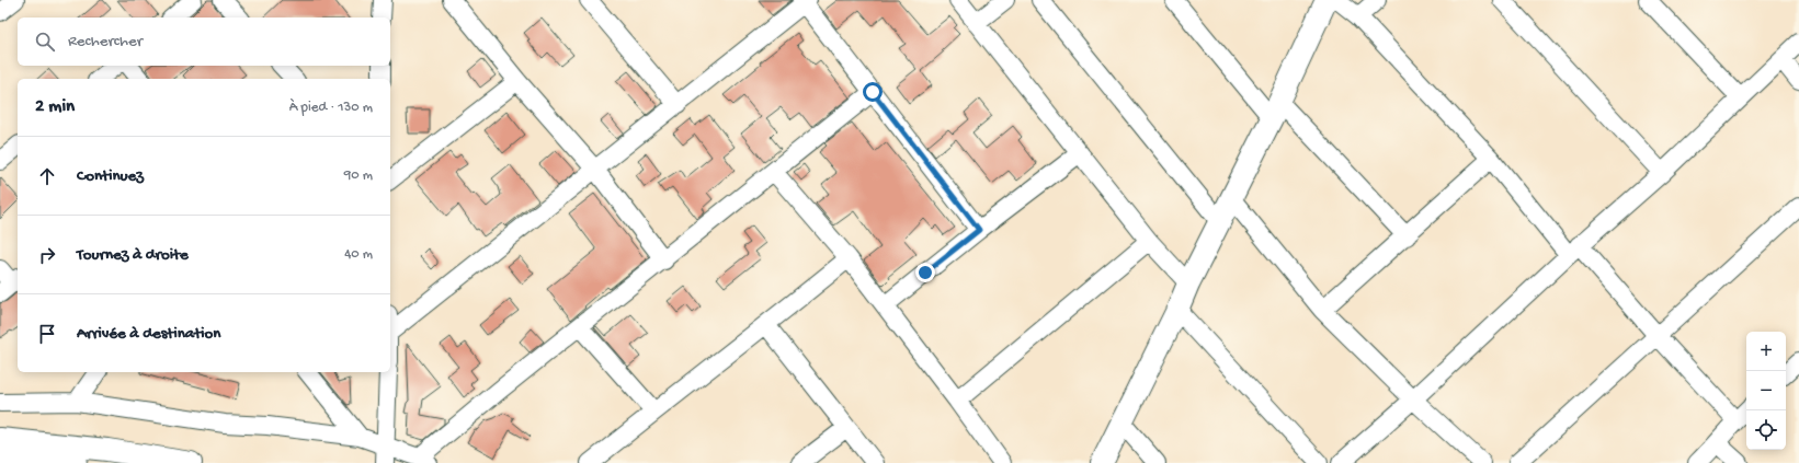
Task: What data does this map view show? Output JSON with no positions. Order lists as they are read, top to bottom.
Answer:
{
  "page": {
    "search": "Rechercher",
    "heading": ["2 min", "À pied · 130 m"],
    "list": [
      ["Continuez", "90 m"],
      ["Tournez à droite", "40 m"],
      "Arrivée à destination"
    ],
    "map_buttons": ["+", "−"]
  }
}
